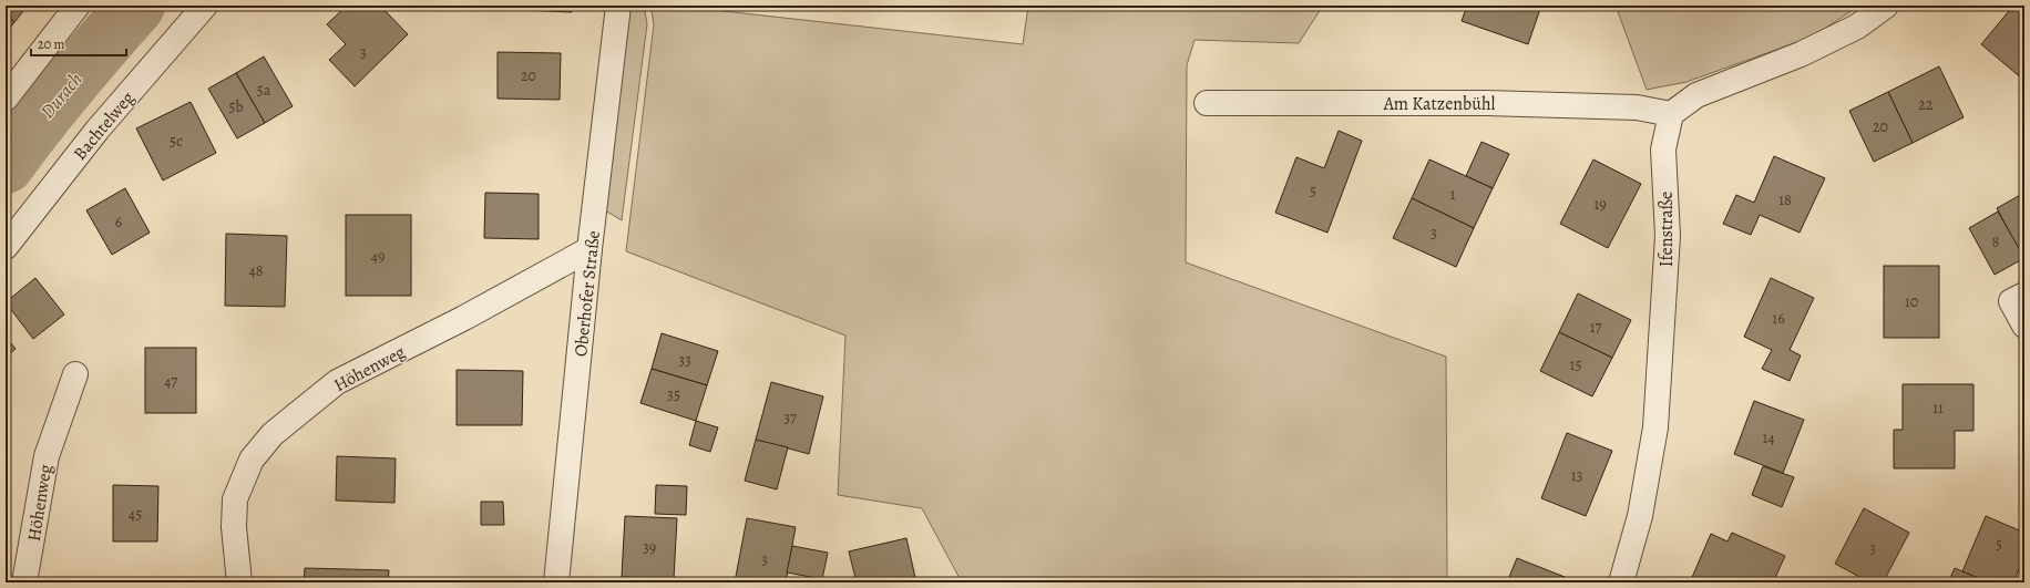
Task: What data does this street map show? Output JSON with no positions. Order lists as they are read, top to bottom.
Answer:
{
  "streets": {
    "street": [
      "Am Katzenbühl",
      "Bachtelweg",
      "Ifenstraße",
      "Oberhofer Straße",
      "Höhenweg"
    ]
  },
  "crossings": [
    ["Am Katzenbühl", "Ifenstraße"],
    ["Oberhofer Straße", "Höhenweg"]
  ],
  "water": ["Durach"],
  "house_numbers": [
    "3",
    "20",
    "5a",
    "22",
    "5b",
    "20",
    "5c",
    "5",
    "1",
    "18",
    "19",
    "6",
    "3",
    "8",
    "49",
    "48",
    "10",
    "16",
    "17",
    "33",
    "15",
    "47",
    "35",
    "11",
    "37",
    "14",
    "13",
    "45",
    "5",
    "39",
    "3",
    "3"
  ],
  "scale_bar": "20 m"
}
